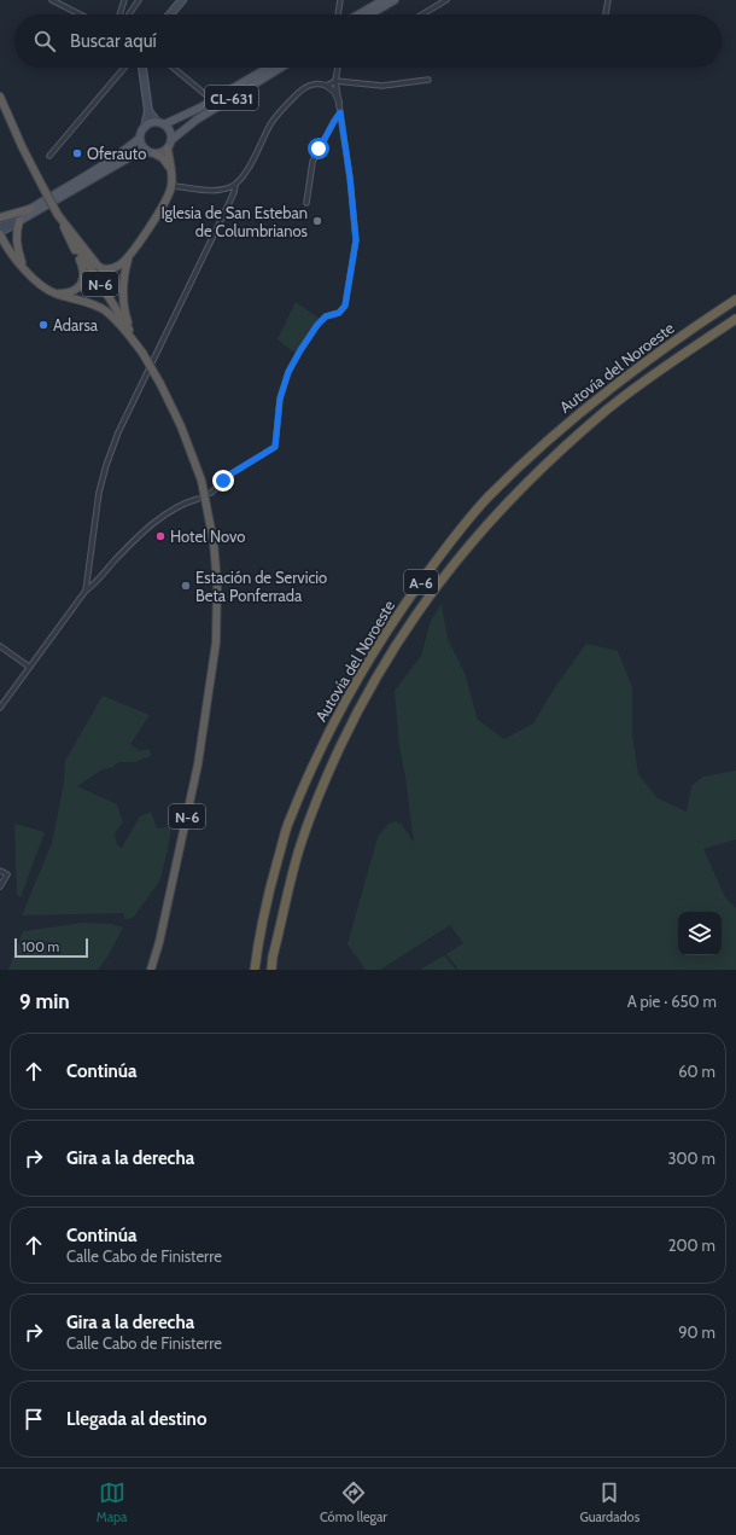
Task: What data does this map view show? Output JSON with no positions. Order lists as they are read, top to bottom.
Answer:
{
  "streets": {
    "highway": ["N-6", "Autovía del Noroeste", "A-6"],
    "main road": ["CL-631"]
  },
  "places": [
    "Oferauto",
    "Iglesia de San Esteban de Columbrianos",
    "Adarsa",
    "Hotel Novo",
    "Estación de Servicio Beta Ponferrada"
  ],
  "scale_bar": "100 m",
  "page": {
    "search": "Buscar aquí",
    "scale": "100 m",
    "heading": ["9 min", "A pie · 650 m"],
    "list": [
      ["Continúa", "60 m"],
      ["Gira a la derecha", "300 m"],
      ["Continúa", "Calle Cabo de Finisterre", "200 m"],
      ["Gira a la derecha", "Calle Cabo de Finisterre", "90 m"],
      "Llegada al destino"
    ],
    "nav": ["Mapa", "Cómo llegar", "Guardados"]
  }
}
